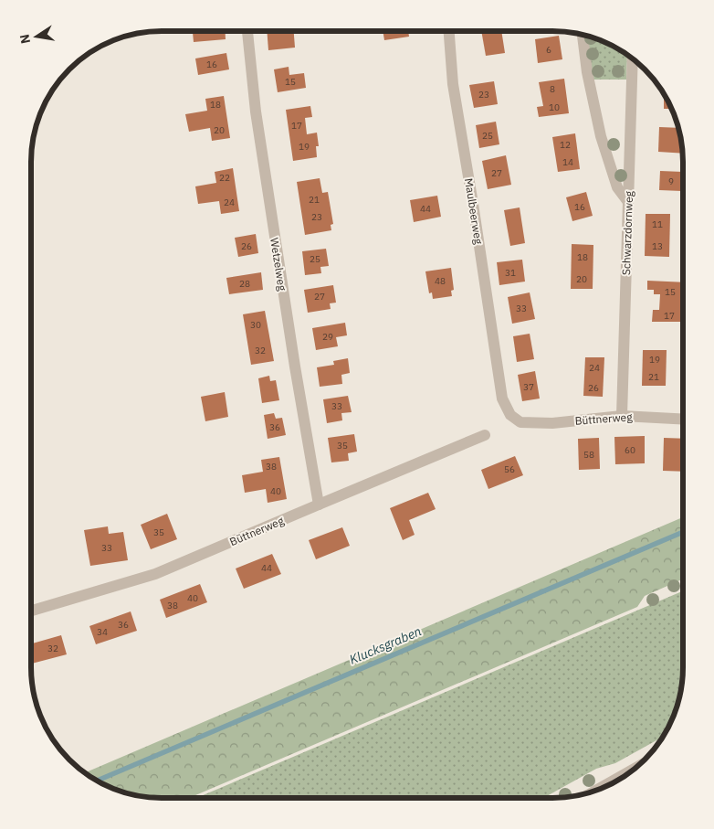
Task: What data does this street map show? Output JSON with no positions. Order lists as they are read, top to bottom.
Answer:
{
  "streets": {
    "street": [
      "Maulbeerweg",
      "Schwarzdornweg",
      "Wetzelweg",
      "Büttnerweg"
    ]
  },
  "crossings": [
    ["Maulbeerweg", "Büttnerweg"],
    ["Schwarzdornweg", "Büttnerweg"],
    ["Wetzelweg", "Büttnerweg"]
  ],
  "water": ["Klucksgraben"],
  "house_numbers": [
    "6",
    "16",
    "15",
    "8",
    "23",
    "18",
    "10",
    "17",
    "20",
    "25",
    "12",
    "19",
    "14",
    "27",
    "22",
    "9",
    "21",
    "24",
    "16",
    "44",
    "23",
    "11",
    "26",
    "13",
    "18",
    "25",
    "31",
    "20",
    "48",
    "28",
    "15",
    "27",
    "33",
    "17",
    "30",
    "29",
    "32",
    "19",
    "24",
    "21",
    "37",
    "26",
    "33",
    "36",
    "35",
    "60",
    "58",
    "38",
    "56",
    "40",
    "35",
    "33",
    "44",
    "40",
    "38",
    "36",
    "34",
    "32"
  ],
  "north": "left"
}
